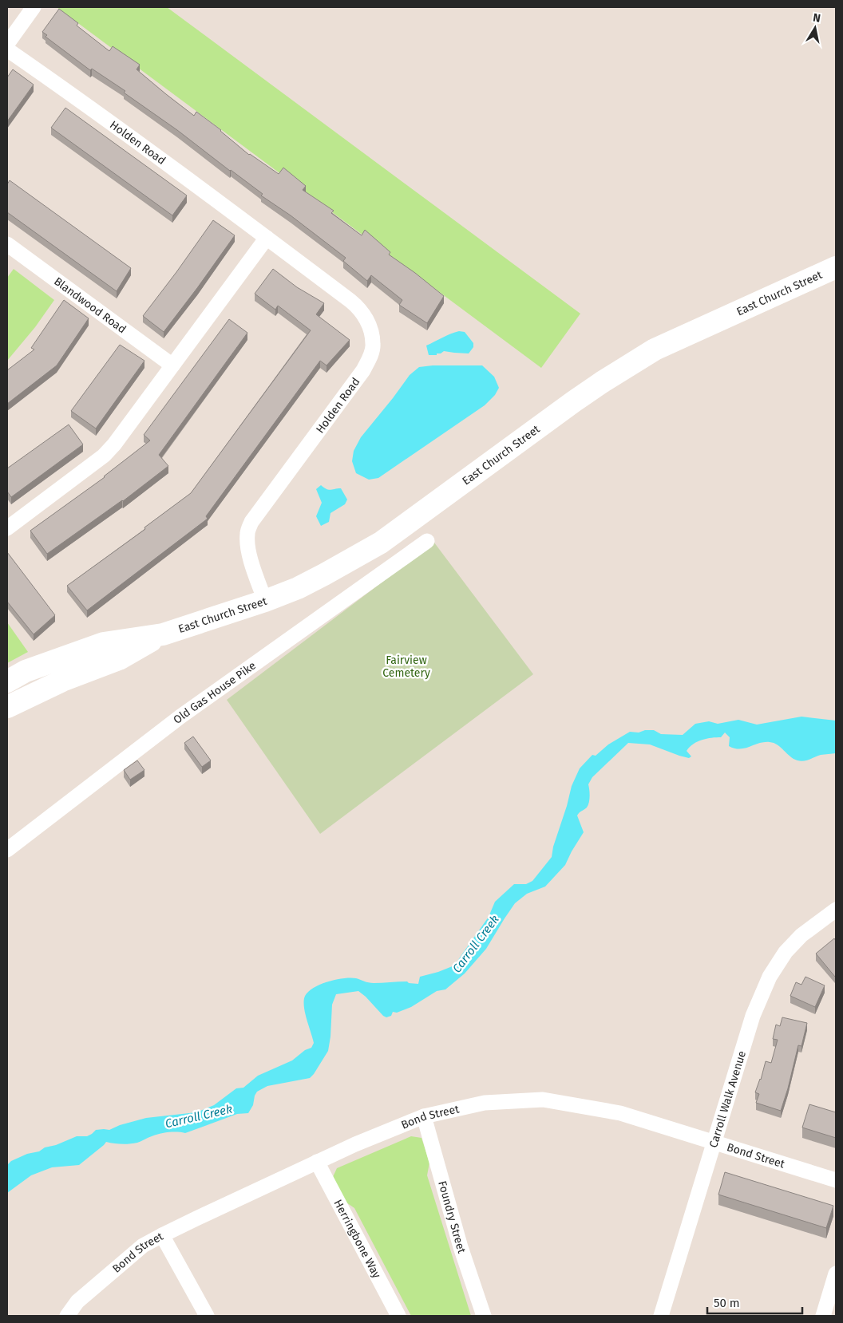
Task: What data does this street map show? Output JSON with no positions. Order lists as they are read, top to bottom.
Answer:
{
  "streets": {
    "main road": ["East Church Street"],
    "street": [
      "Holden Road",
      "Blandwood Road",
      "Old Gas House Pike",
      "Carroll Walk Avenue",
      "Bond Street",
      "Foundry Street",
      "Herringbone Way"
    ]
  },
  "crossings": [
    ["Holden Road", "East Church Street"],
    ["Carroll Walk Avenue", "Bond Street"],
    ["Bond Street", "Foundry Street"],
    ["Bond Street", "Herringbone Way"]
  ],
  "water": ["Carroll Creek"],
  "parks": ["Fairview Cemetery"],
  "scale_bar": "50 m",
  "north": "top"
}
